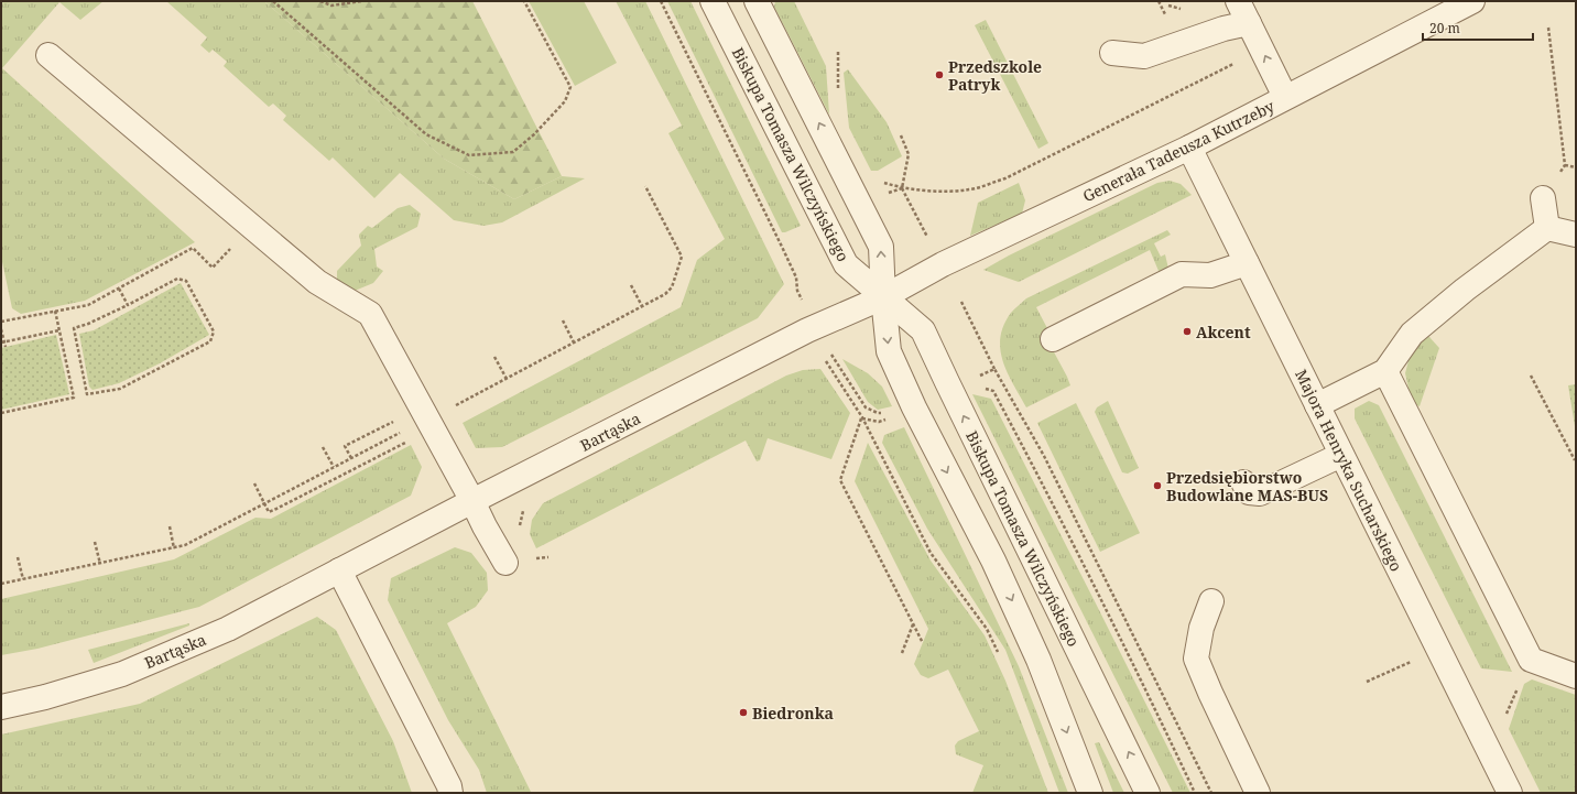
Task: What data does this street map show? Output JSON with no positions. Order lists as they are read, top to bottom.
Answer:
{
  "streets": {
    "street": [
      "Generała Tadeusza Kutrzeby",
      "Biskupa Tomasza Wilczyńskiego",
      "Bartąska",
      "Majora Henryka Sucharskiego"
    ]
  },
  "crossings": [
    ["Generała Tadeusza Kutrzeby", "Biskupa Tomasza Wilczyńskiego"],
    ["Generała Tadeusza Kutrzeby", "Bartąska"],
    ["Generała Tadeusza Kutrzeby", "Majora Henryka Sucharskiego"],
    ["Biskupa Tomasza Wilczyńskiego", "Bartąska"]
  ],
  "places": [
    "Przedszkole Patryk",
    "Akcent",
    "Przedsiębiorstwo Budowlane MAS-BUS",
    "Biedronka"
  ],
  "scale_bar": "20 m"
}
